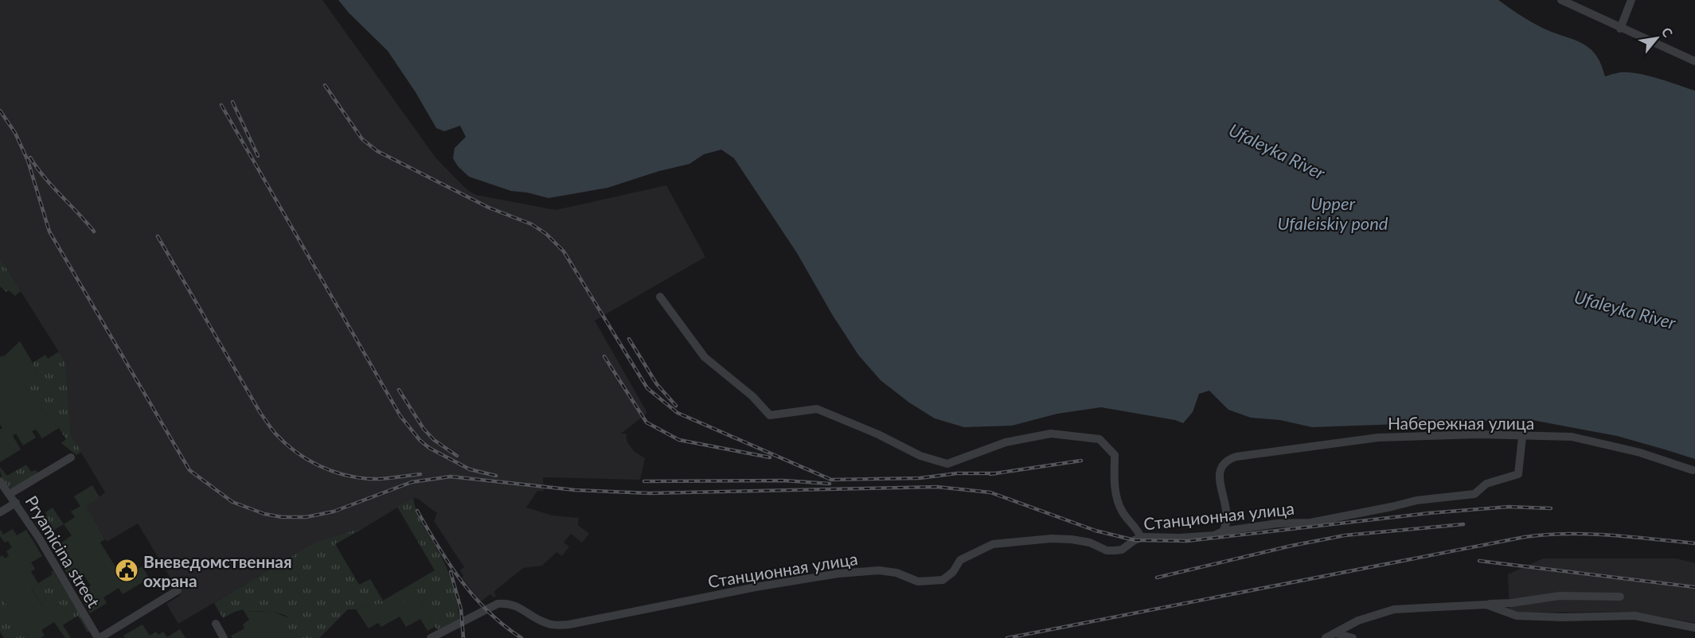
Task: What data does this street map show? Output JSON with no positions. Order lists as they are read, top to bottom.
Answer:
{
  "streets": {
    "street": ["Набережная улица", "Станционная улица", "Pryamicina street"]
  },
  "crossings": [
    ["Набережная улица", "Станционная улица"]
  ],
  "water": ["Ufaleyka River", "Upper Ufaleiskiy pond"],
  "places": {
    "public building": ["Вневедомственная охрана"]
  },
  "north": "top right"
}
